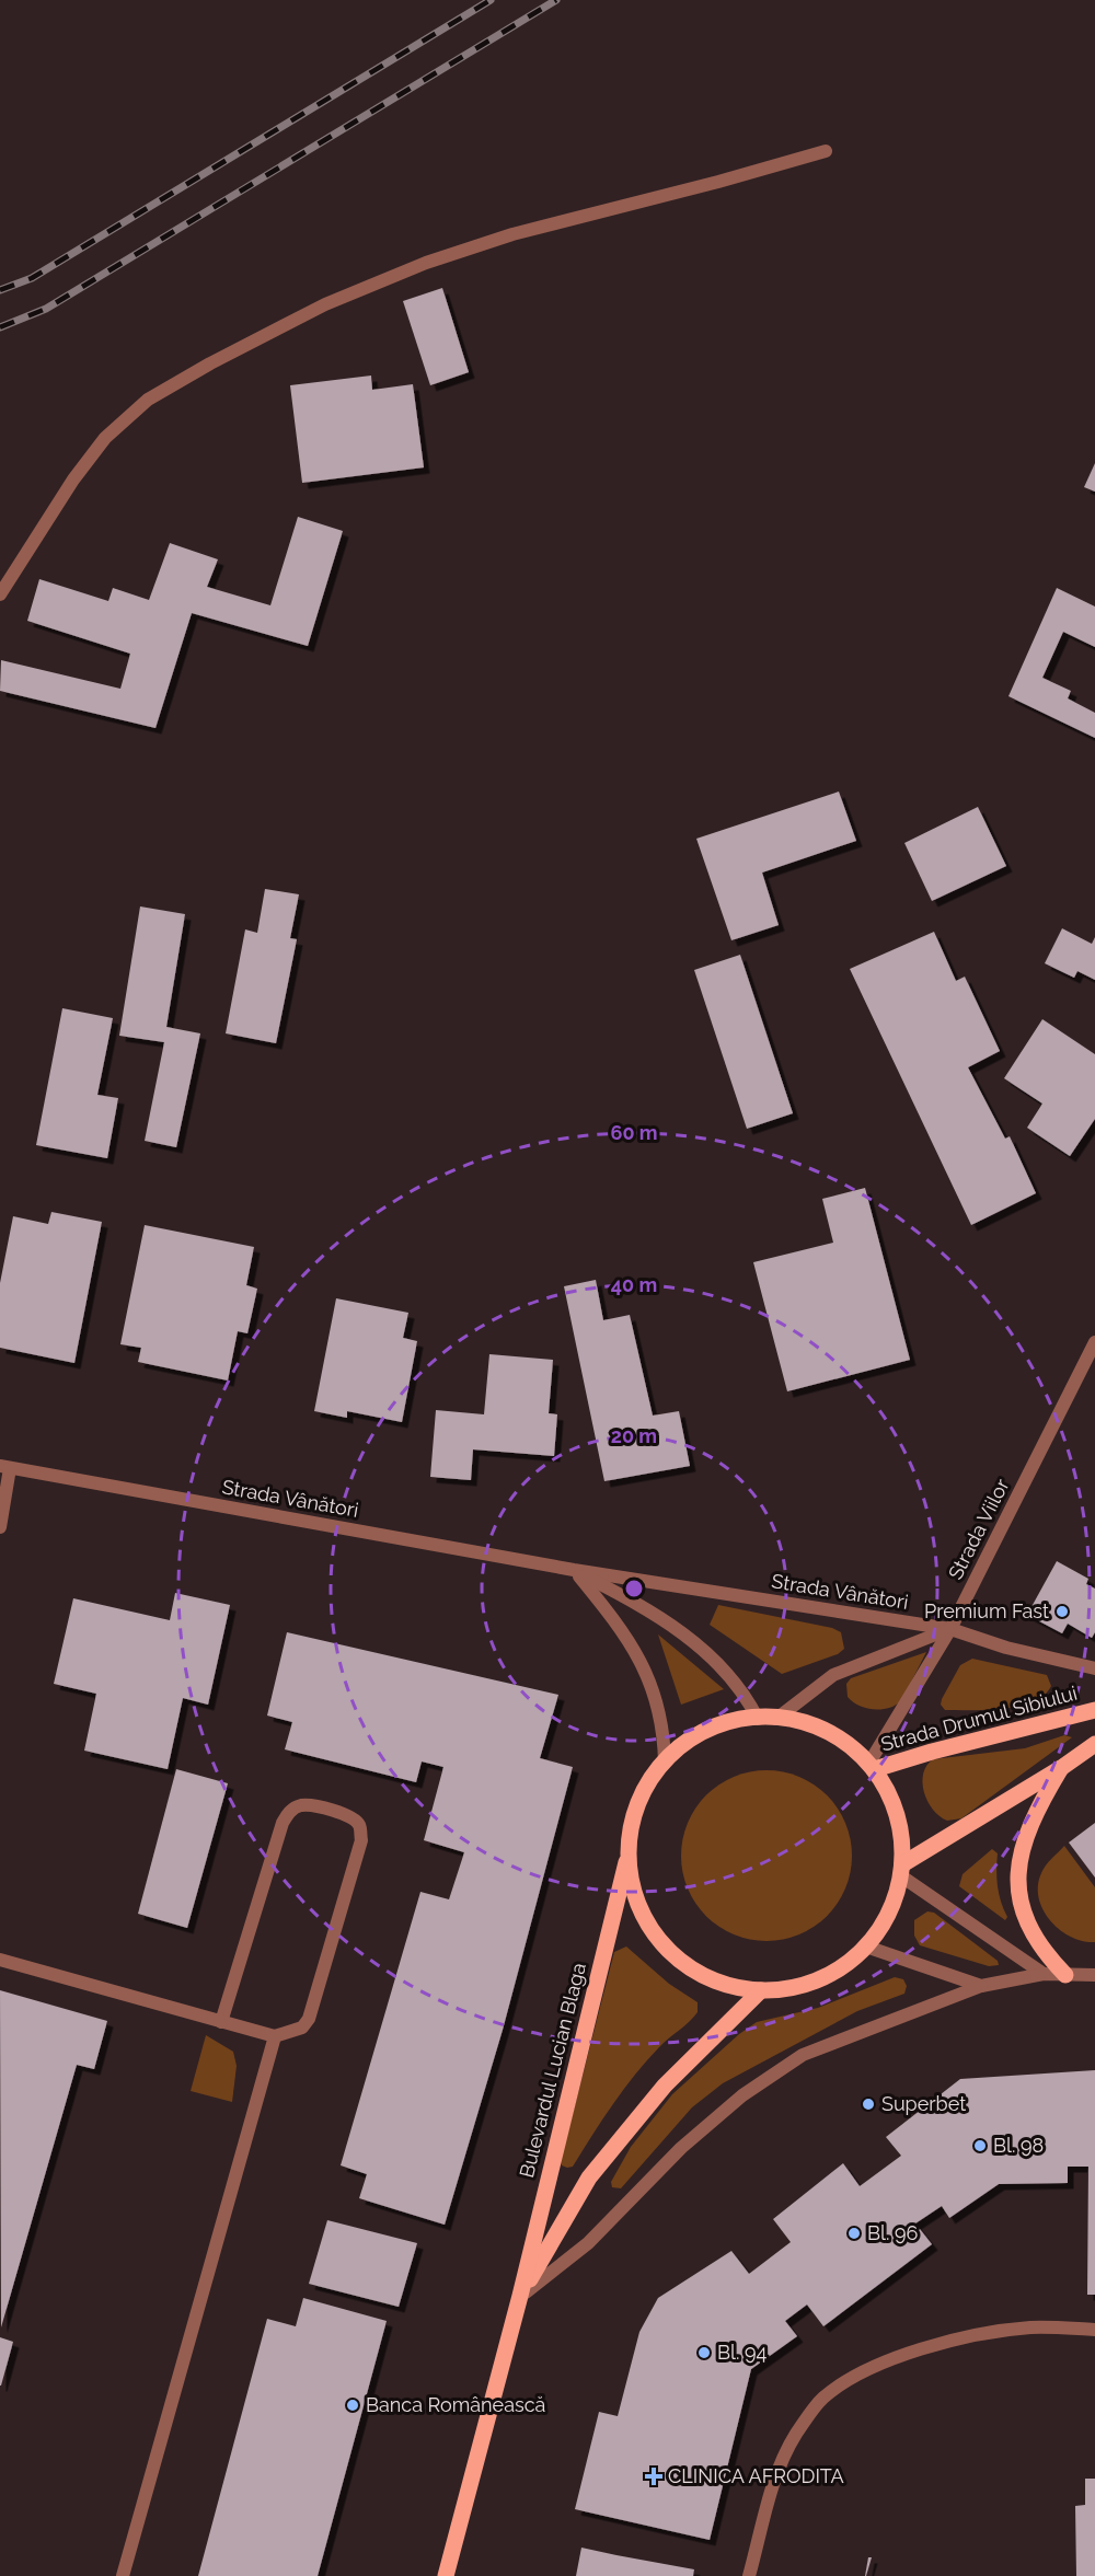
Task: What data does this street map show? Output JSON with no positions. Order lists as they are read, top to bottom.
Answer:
{
  "streets": {
    "main road": ["Strada Drumul Sibiului", "Bulevardul Lucian Blaga"],
    "street": ["Strada Vânători", "Strada Viilor"]
  },
  "crossings": [
    ["Strada Vânători", "Strada Viilor"],
    ["Strada Viilor", "Strada Drumul Sibiului"]
  ],
  "places": {
    "other": [
      "Premium Fast",
      "Superbet",
      "Bl. 98",
      "Bl. 96",
      "Bl. 94",
      "Banca Românească"
    ],
    "health": ["CLINICA AFRODITA"]
  },
  "rings": ["60 m", "40 m", "20 m"]
}
